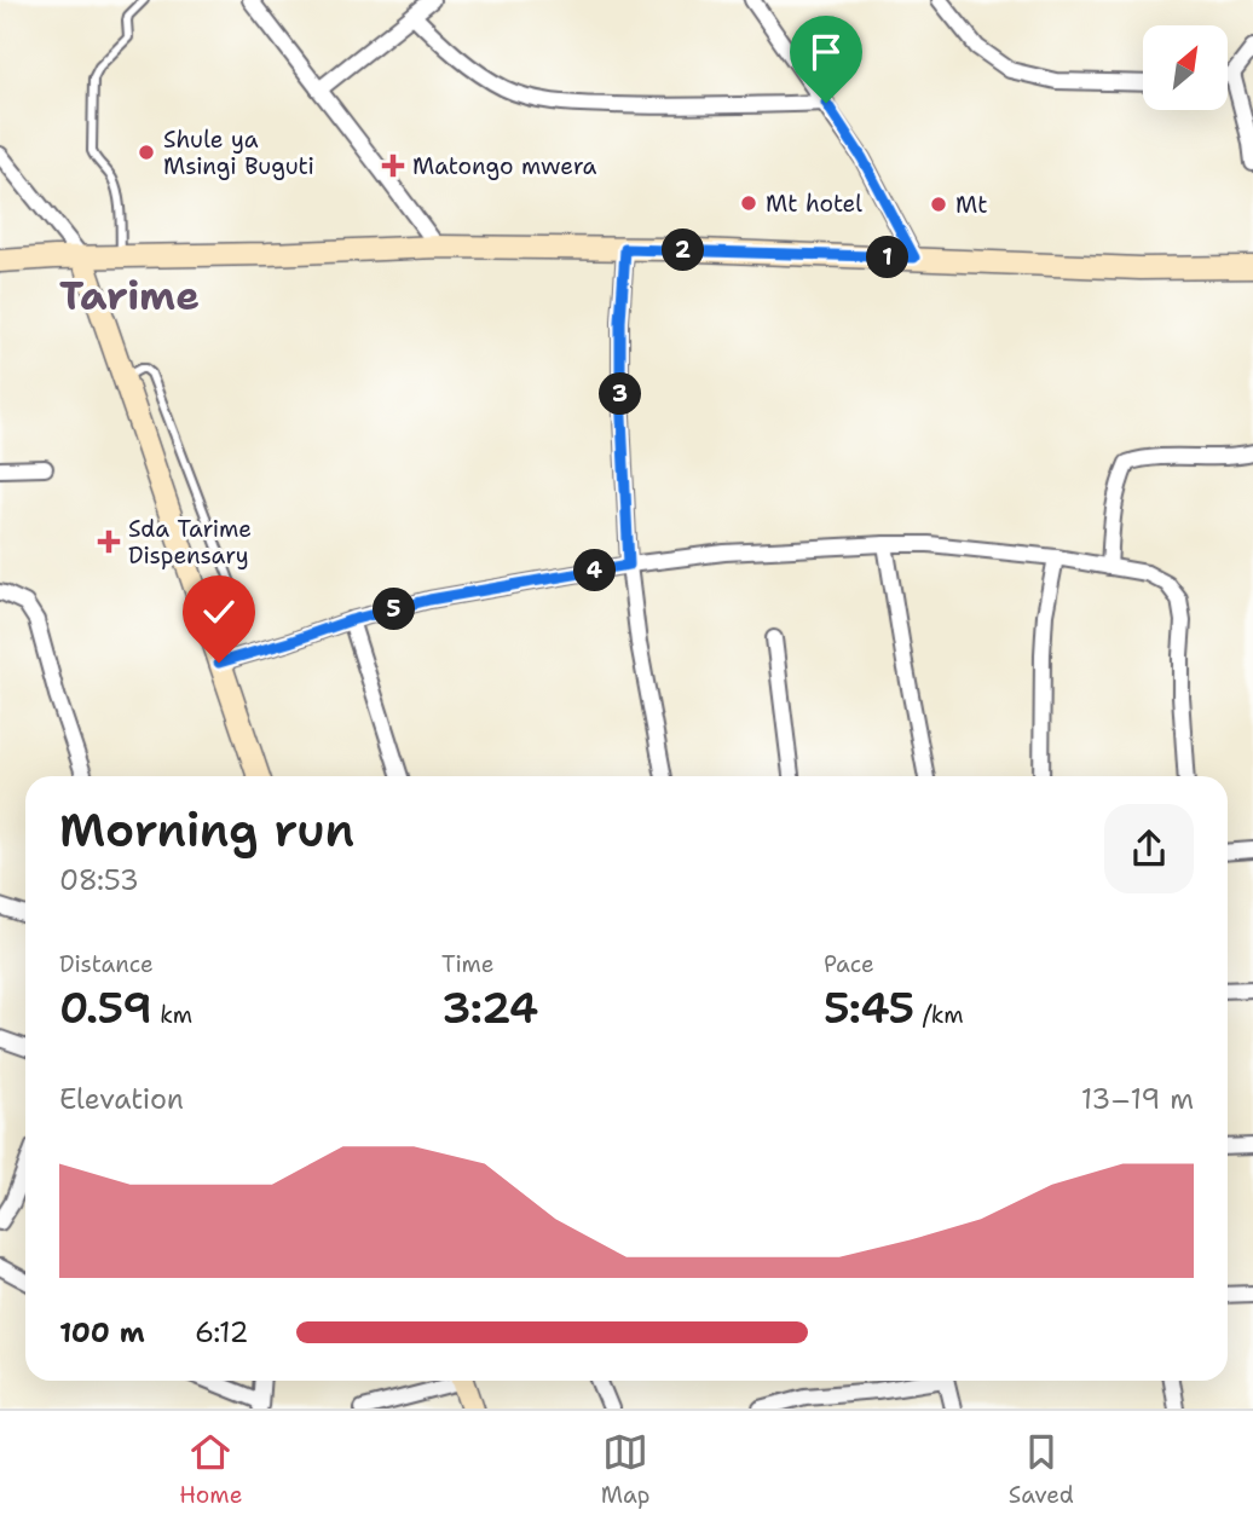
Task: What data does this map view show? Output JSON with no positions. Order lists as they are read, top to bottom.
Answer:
{
  "districts": ["Tarime"],
  "places": {
    "other": ["Shule ya Msingi Buguti", "Mt hotel", "Mt"],
    "health": ["Matongo mwera", "Sda Tarime Dispensary"]
  },
  "north": "top right",
  "page": {
    "pins": [
      "2",
      "1",
      "3",
      "4",
      "5"
    ],
    "heading": ["Morning run", "08:53"],
    "stats": [
      ["Distance", "0.59 km"],
      ["Time", "3:24"],
      ["Pace", "5:45 /km"]
    ],
    "chart": ["Elevation", "13–19 m"],
    "list": [
      {
        "name": "100 m",
        "note": "6:12"
      }
    ],
    "tabs": ["Home", "Map", "Saved"]
  }
}
